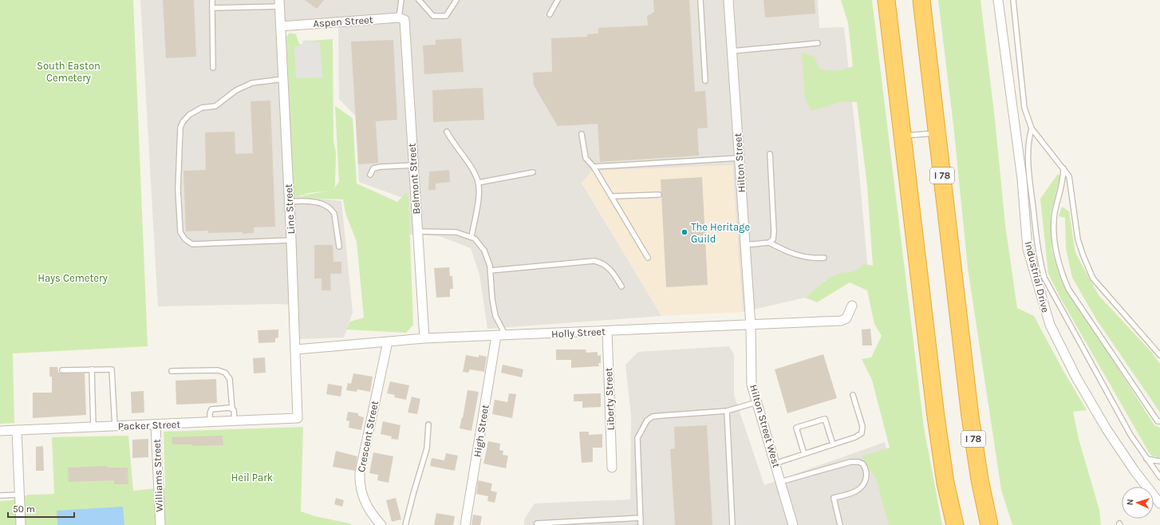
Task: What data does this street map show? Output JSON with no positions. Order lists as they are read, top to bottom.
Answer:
{
  "streets": {
    "highway": ["I 78"],
    "street": [
      "Aspen Street",
      "Hilton Street",
      "Belmont Street",
      "Line Street",
      "Industrial Drive",
      "Holly Street",
      "Liberty Street",
      "Packer Street",
      "Hilton Street West",
      "High Street",
      "Crescent Street",
      "Williams Street"
    ]
  },
  "crossings": [
    ["Aspen Street", "Belmont Street"],
    ["Aspen Street", "Line Street"],
    ["Hilton Street", "Holly Street"],
    ["Hilton Street", "Hilton Street West"],
    ["Belmont Street", "Holly Street"],
    ["Line Street", "Holly Street"],
    ["Line Street", "Packer Street"],
    ["Holly Street", "Liberty Street"],
    ["Holly Street", "Hilton Street West"],
    ["Holly Street", "High Street"],
    ["Holly Street", "Crescent Street"],
    ["Packer Street", "Williams Street"]
  ],
  "parks": ["South Easton Cemetery", "Hays Cemetery", "Heil Park"],
  "places": ["The Heritage Guild"],
  "scale_bar": "50 m",
  "north": "left"
}
